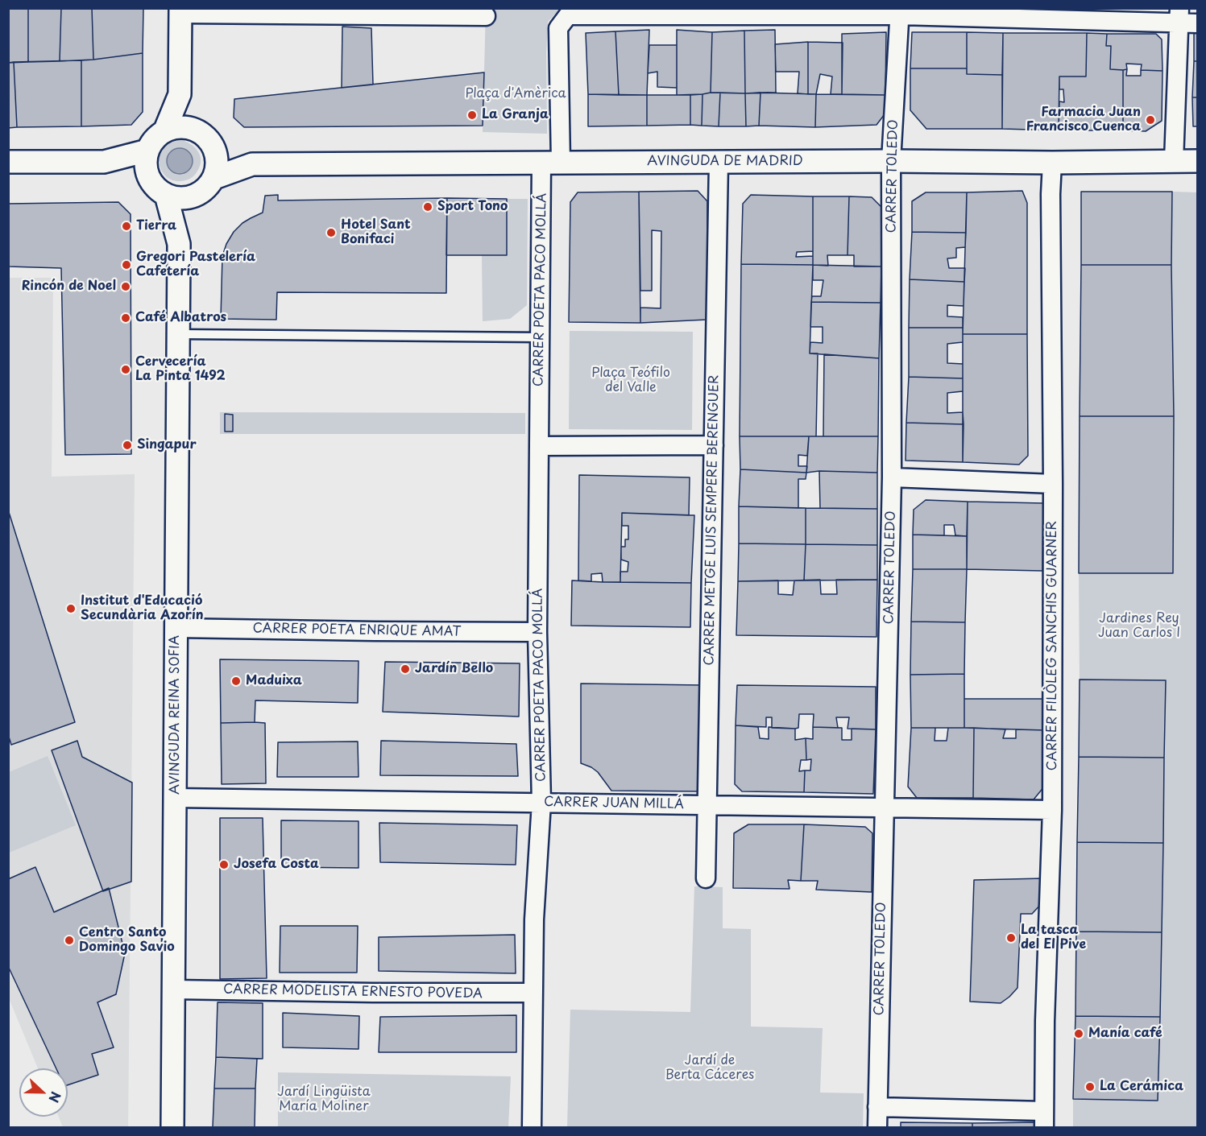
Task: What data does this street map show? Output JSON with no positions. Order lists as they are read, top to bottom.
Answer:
{
  "streets": {
    "street": [
      "AVINGUDA DE MADRID",
      "CARRER TOLEDO",
      "CARRER POETA PACO MOLLÁ",
      "CARRER METGE LUIS SEMPERE BERENGUER",
      "CARRER POETA ENRIQUE AMAT",
      "CARRER FILÒLEG SANCHIS GUARNER",
      "AVINGUDA REINA SOFIA",
      "CARRER JUAN MILLÁ",
      "CARRER MODELISTA ERNESTO POVEDA"
    ]
  },
  "crossings": [
    ["AVINGUDA DE MADRID", "CARRER TOLEDO"],
    ["AVINGUDA DE MADRID", "CARRER POETA PACO MOLLÁ"],
    ["AVINGUDA DE MADRID", "CARRER METGE LUIS SEMPERE BERENGUER"],
    ["AVINGUDA DE MADRID", "CARRER FILÒLEG SANCHIS GUARNER"],
    ["AVINGUDA DE MADRID", "AVINGUDA REINA SOFIA"],
    ["CARRER TOLEDO", "CARRER JUAN MILLÁ"],
    ["CARRER POETA PACO MOLLÁ", "CARRER POETA ENRIQUE AMAT"],
    ["CARRER POETA PACO MOLLÁ", "CARRER JUAN MILLÁ"],
    ["CARRER POETA PACO MOLLÁ", "CARRER MODELISTA ERNESTO POVEDA"],
    ["CARRER METGE LUIS SEMPERE BERENGUER", "CARRER JUAN MILLÁ"],
    ["CARRER POETA ENRIQUE AMAT", "AVINGUDA REINA SOFIA"],
    ["CARRER FILÒLEG SANCHIS GUARNER", "CARRER JUAN MILLÁ"],
    ["AVINGUDA REINA SOFIA", "CARRER JUAN MILLÁ"],
    ["AVINGUDA REINA SOFIA", "CARRER MODELISTA ERNESTO POVEDA"]
  ],
  "parks": [
    "Plaça d'Amèrica",
    "Plaça Teófilo del Valle",
    "Jardines Rey Juan Carlos I",
    "Jardí de Berta Cáceres",
    "Jardí Lingüista María Moliner"
  ],
  "places": [
    "La Granja",
    "Farmacia Juan Francisco Cuenca",
    "Sport Tono",
    "Tierra",
    "Hotel Sant Bonifaci",
    "Gregori Pastelería Cafetería",
    "Rincón de Noel",
    "Café Albatros",
    "Cervecería La Pinta 1492",
    "Singapur",
    "Institut d'Educació Secundària Azorín",
    "Jardín Bello",
    "Maduixa",
    "Josefa Costa",
    "La tasca del El Pive",
    "Centro Santo Domingo Savio",
    "Manía café",
    "La Cerámica"
  ],
  "north": "right"
}
